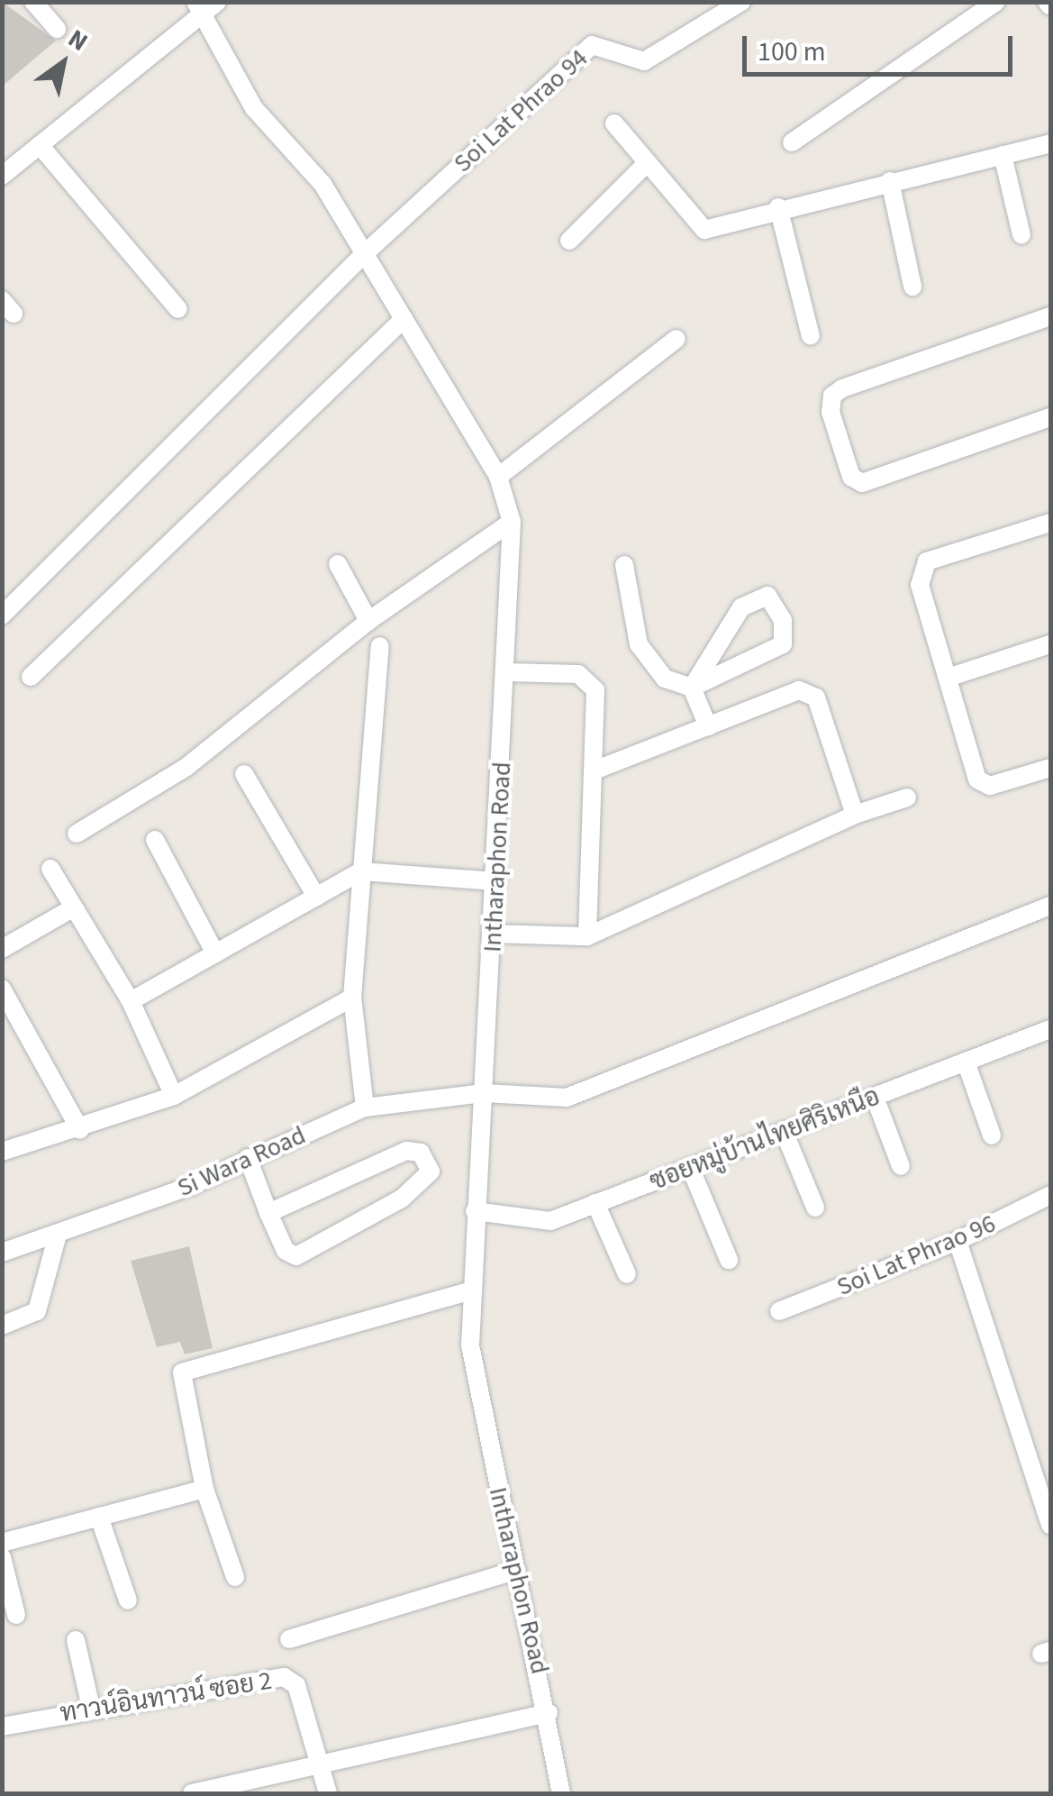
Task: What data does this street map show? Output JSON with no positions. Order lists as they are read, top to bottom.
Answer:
{
  "streets": {
    "street": [
      "Soi Lat Phrao 94",
      "Intharaphon Road",
      "ซอยหมู่บ้านไทยศิริเหนือ",
      "Si Wara Road",
      "Soi Lat Phrao 96",
      "ทาวน์อินทาวน์ ซอย 2"
    ]
  },
  "crossings": [
    ["Soi Lat Phrao 94", "Intharaphon Road"],
    ["Intharaphon Road", "ซอยหมู่บ้านไทยศิริเหนือ"],
    ["Intharaphon Road", "Si Wara Road"]
  ],
  "scale_bar": "100 m",
  "north": "top right"
}
